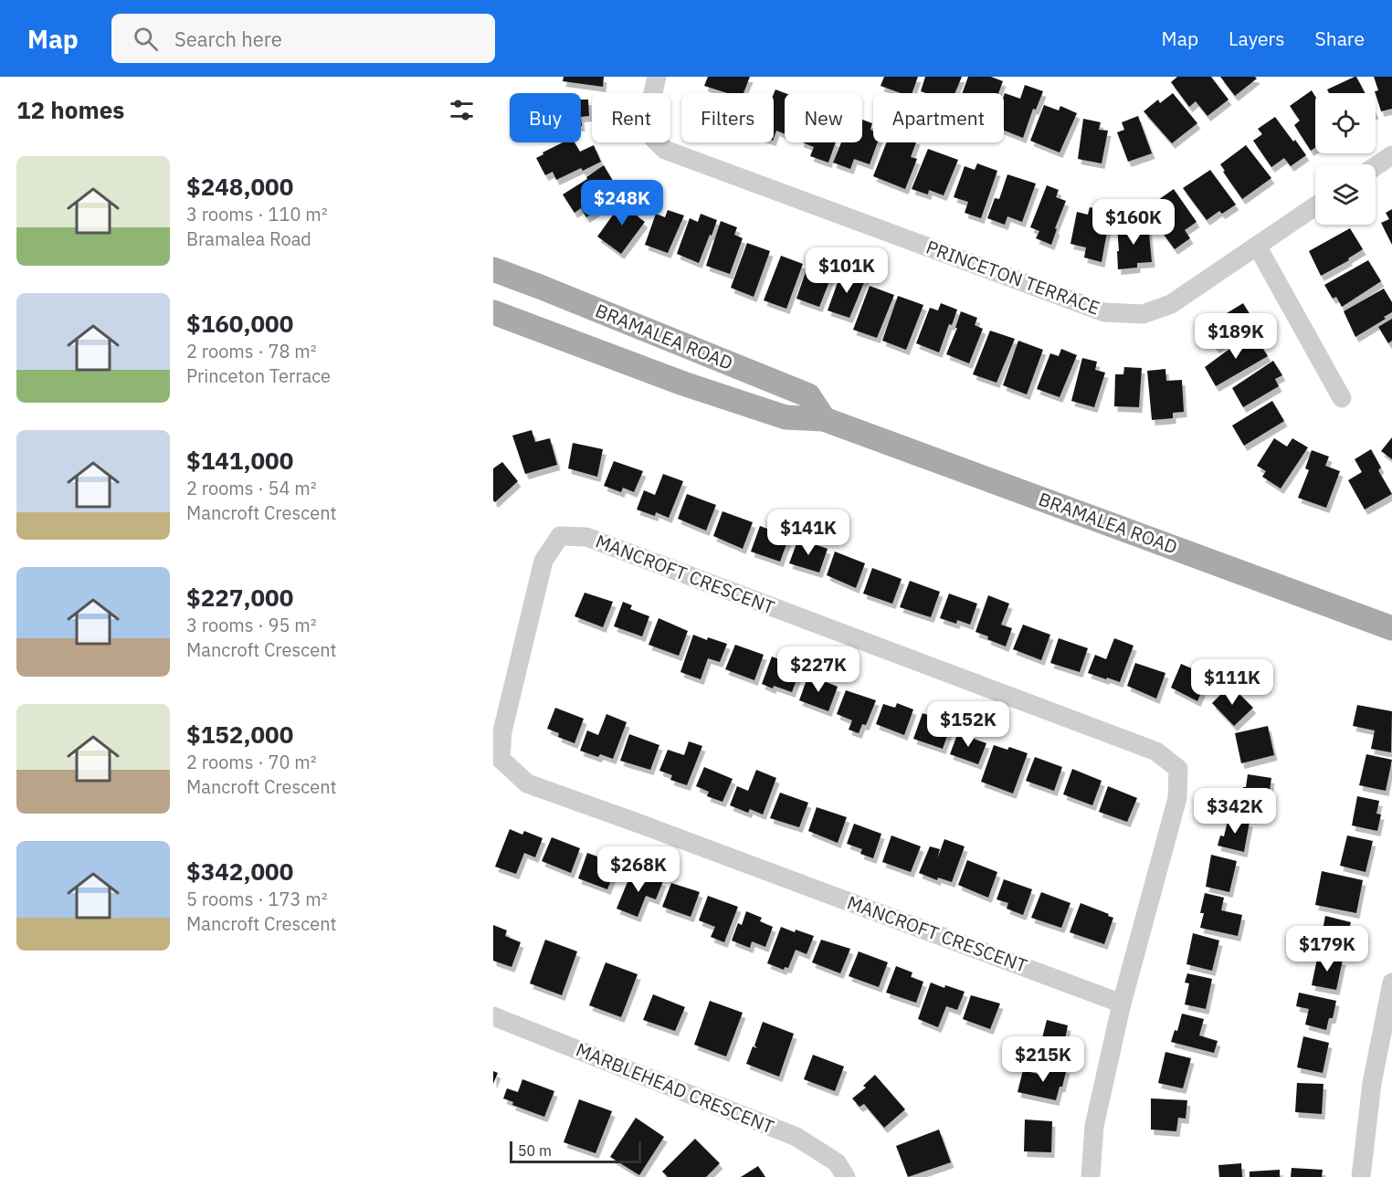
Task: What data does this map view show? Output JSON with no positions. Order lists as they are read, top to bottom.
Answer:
{
  "streets": {
    "main road": ["BRAMALEA ROAD"],
    "street": ["PRINCETON TERRACE", "MANCROFT CRESCENT", "MARBLEHEAD CRESCENT"]
  },
  "scale_bar": "50 m",
  "page": {
    "header": "Map",
    "search": "Search here",
    "nav": ["Map", "Layers", "Share"],
    "heading": "12 homes",
    "chip": [
      "Buy",
      "Rent",
      "Filters",
      "New",
      "Apartment"
    ],
    "list": [
      {
        "name": "$248,000",
        "note": "3 rooms · 110 m² · Bramalea Road"
      },
      {
        "name": "$160,000",
        "note": "2 rooms · 78 m² · Princeton Terrace"
      },
      {
        "name": "$141,000",
        "note": "2 rooms · 54 m² · Mancroft Crescent"
      },
      {
        "name": "$227,000",
        "note": "3 rooms · 95 m² · Mancroft Crescent"
      },
      {
        "name": "$152,000",
        "note": "2 rooms · 70 m² · Mancroft Crescent"
      },
      {
        "name": "$342,000",
        "note": "5 rooms · 173 m² · Mancroft Crescent"
      }
    ],
    "price": [
      "$248K",
      "$160K",
      "$101K",
      "$189K",
      "$141K",
      "$227K",
      "$111K",
      "$152K",
      "$342K",
      "$268K",
      "$179K",
      "$215K"
    ],
    "scale": "50 m"
  }
}
